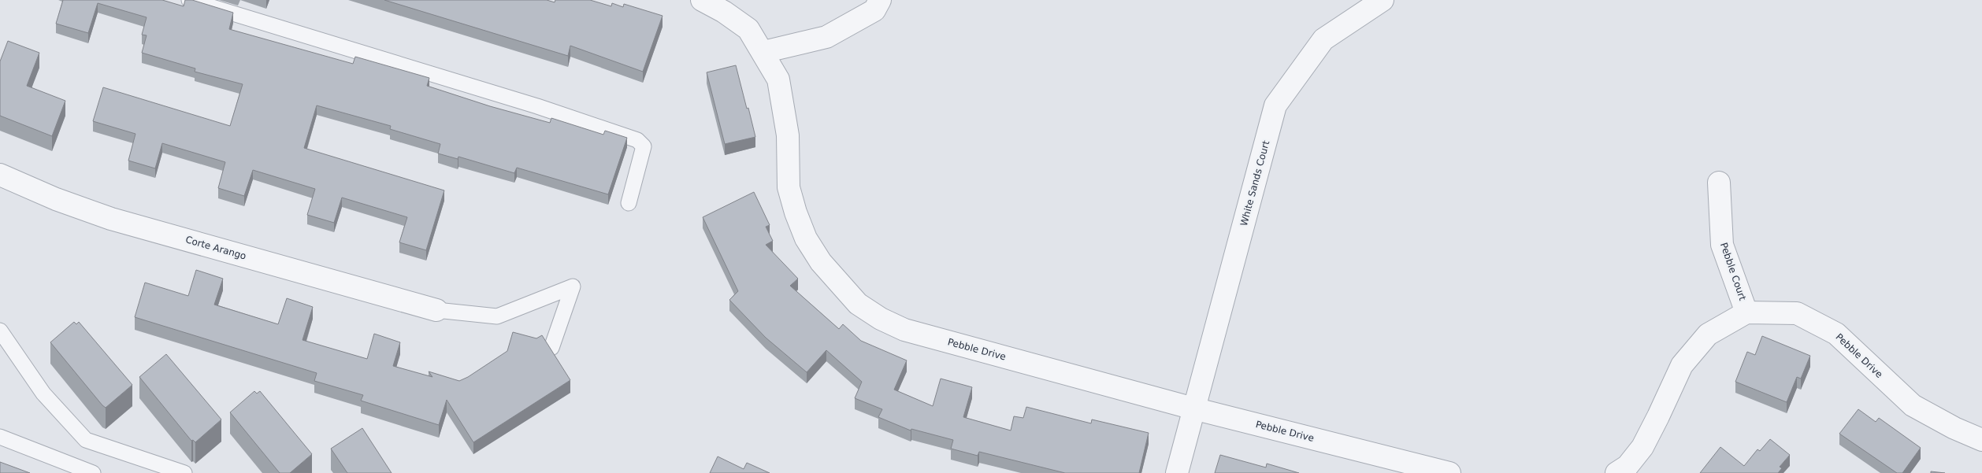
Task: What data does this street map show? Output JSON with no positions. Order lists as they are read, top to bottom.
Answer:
{
  "streets": {
    "street": [
      "White Sands Court",
      "Corte Arango",
      "Pebble Court",
      "Pebble Drive"
    ]
  },
  "crossings": [
    ["White Sands Court", "Pebble Drive"],
    ["Pebble Court", "Pebble Drive"]
  ]
}
